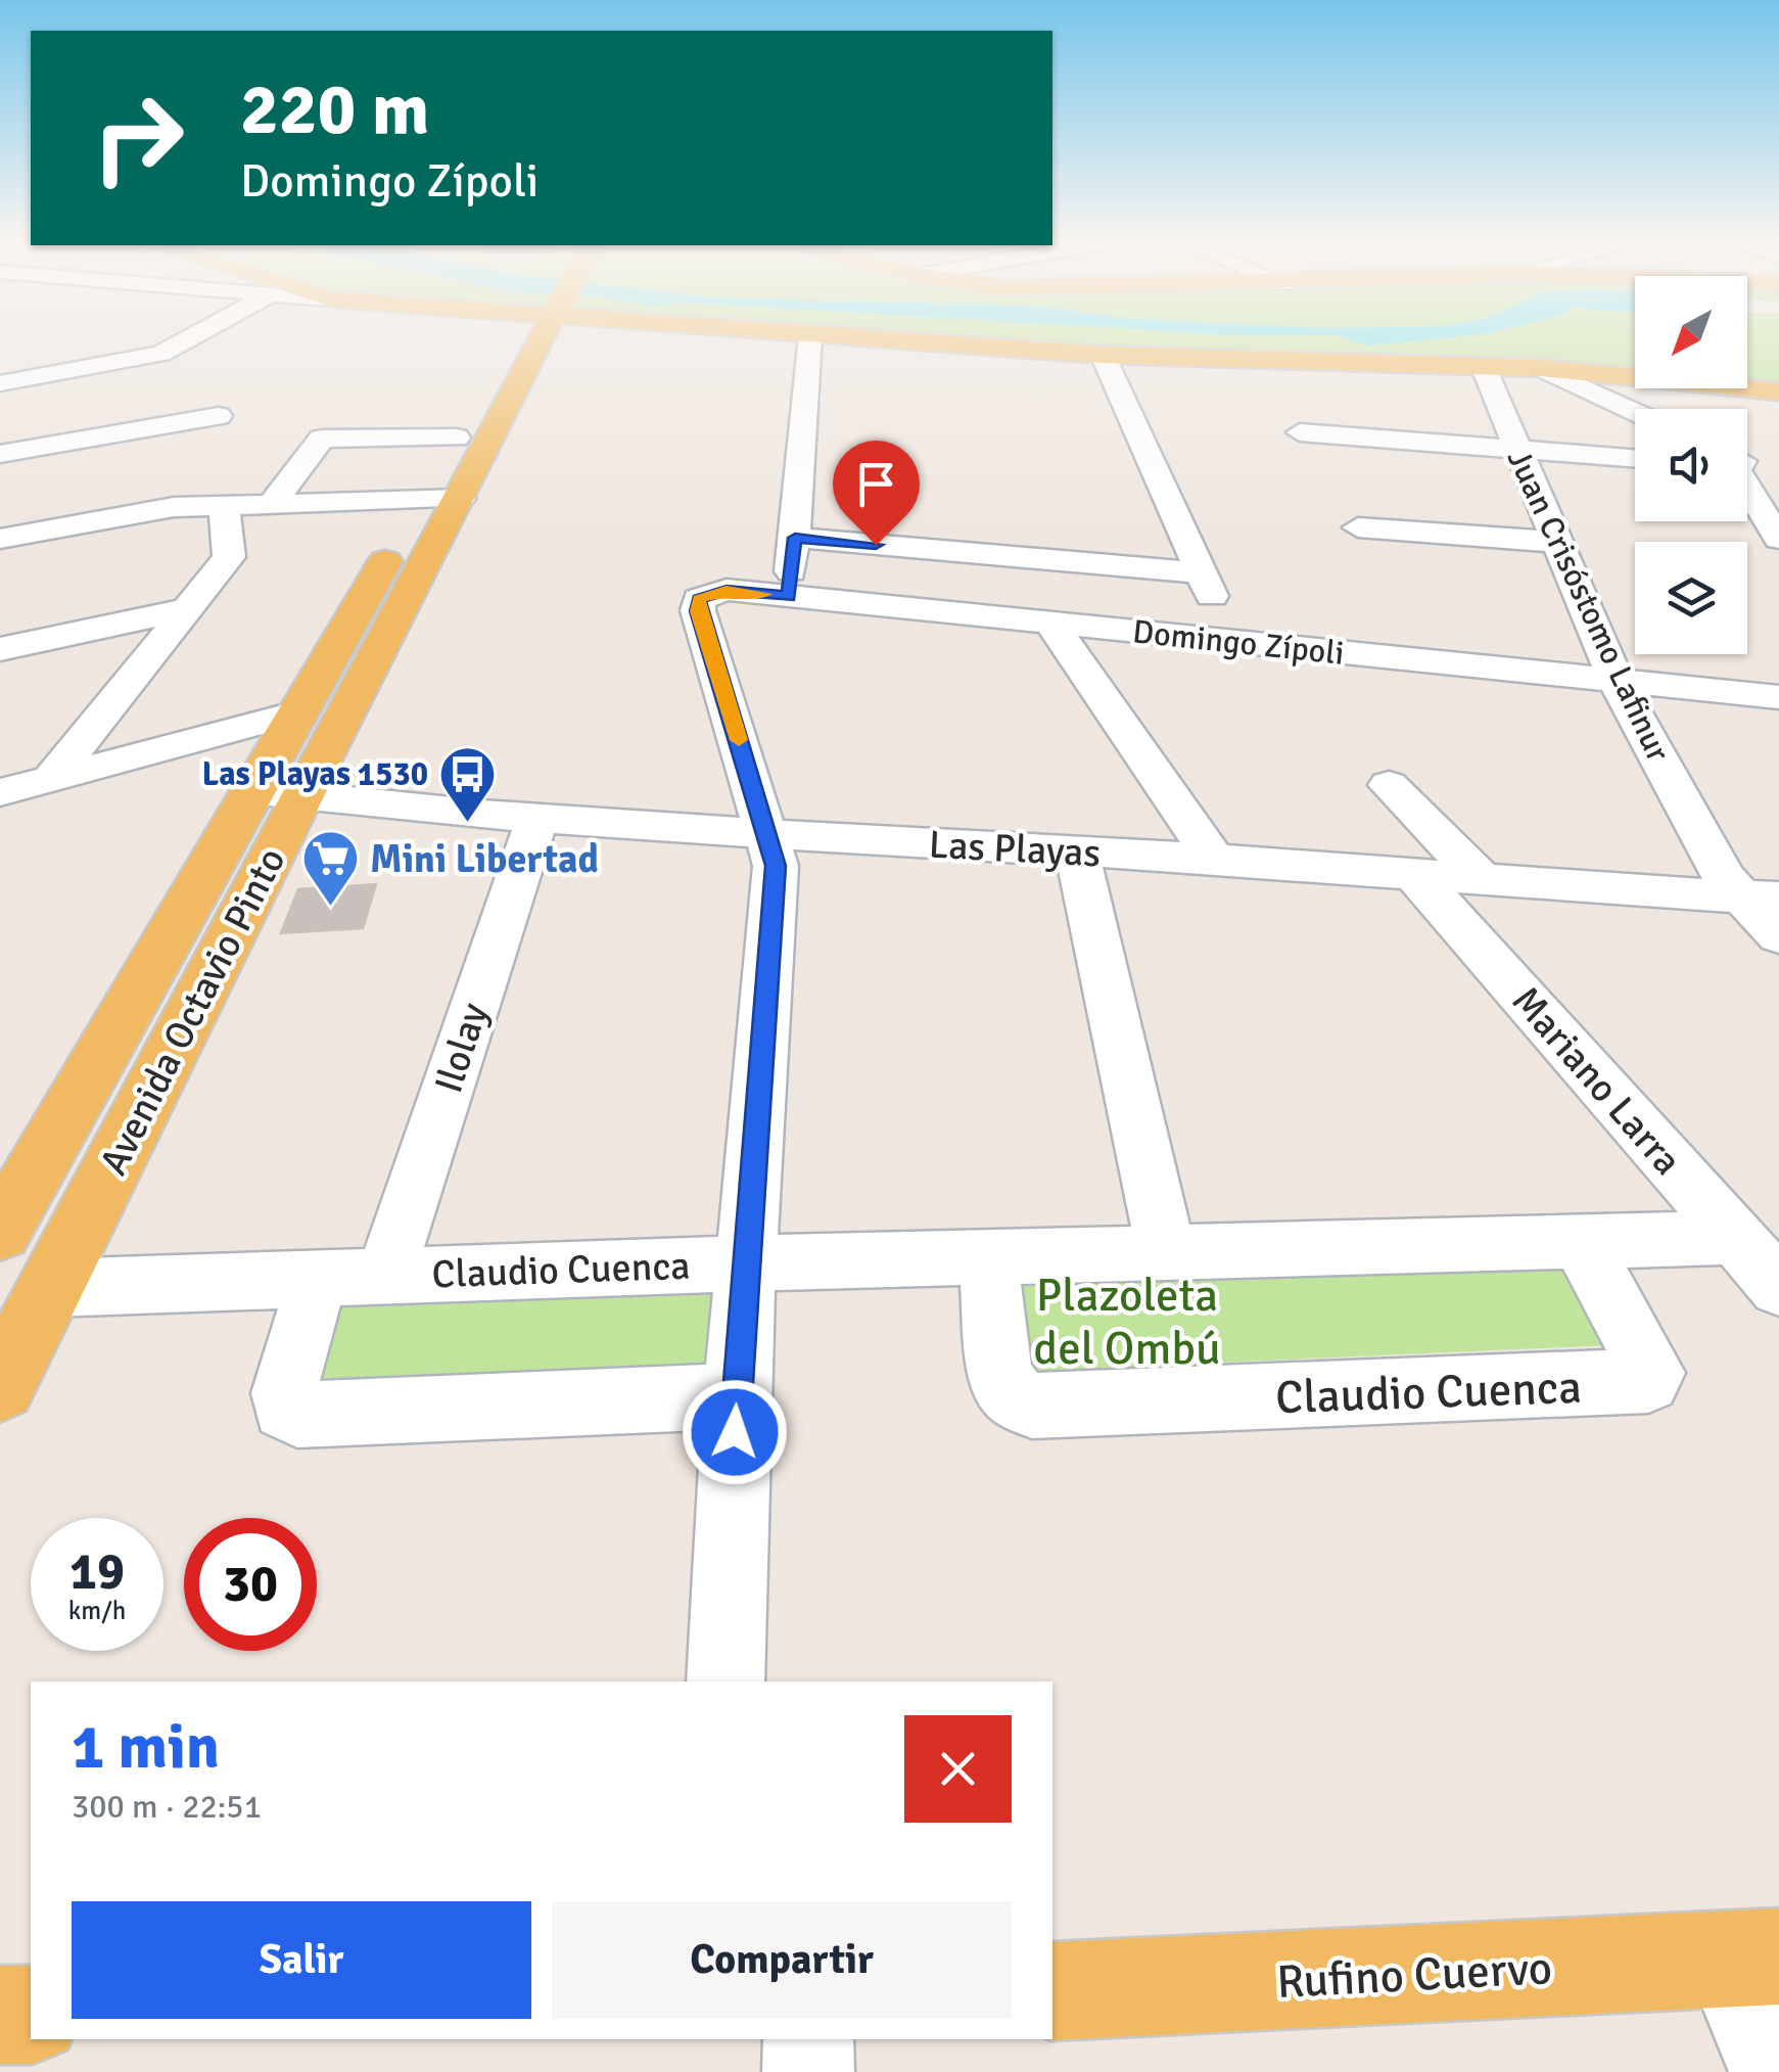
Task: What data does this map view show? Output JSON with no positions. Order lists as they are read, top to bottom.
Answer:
{
  "streets": {
    "main road": ["Avenida Octavio Pinto", "Rufino Cuervo"],
    "street": [
      "Juan Crisóstomo Lafinur",
      "Domingo Zípoli",
      "Las Playas",
      "Ilolay",
      "Mariano Larra",
      "Claudio Cuenca"
    ]
  },
  "crossings": [
    ["Juan Crisóstomo Lafinur", "Domingo Zípoli"],
    ["Juan Crisóstomo Lafinur", "Las Playas"],
    ["Domingo Zípoli", "Las Playas"],
    ["Las Playas", "Avenida Octavio Pinto"],
    ["Las Playas", "Ilolay"],
    ["Las Playas", "Mariano Larra"],
    ["Avenida Octavio Pinto", "Claudio Cuenca"],
    ["Ilolay", "Claudio Cuenca"],
    ["Mariano Larra", "Claudio Cuenca"]
  ],
  "parks": ["Plazoleta del Ombú"],
  "places": {
    "bus stop": ["Las Playas 1530"],
    "supermarket": ["Mini Libertad"]
  },
  "north": "bottom left",
  "page": {
    "turn": ["220 m", "Domingo Zípoli"],
    "speed": "19 km/h",
    "limit": "30",
    "heading": ["1 min", "300 m · 22:51"],
    "buttons": ["Salir", "Compartir"]
  }
}
